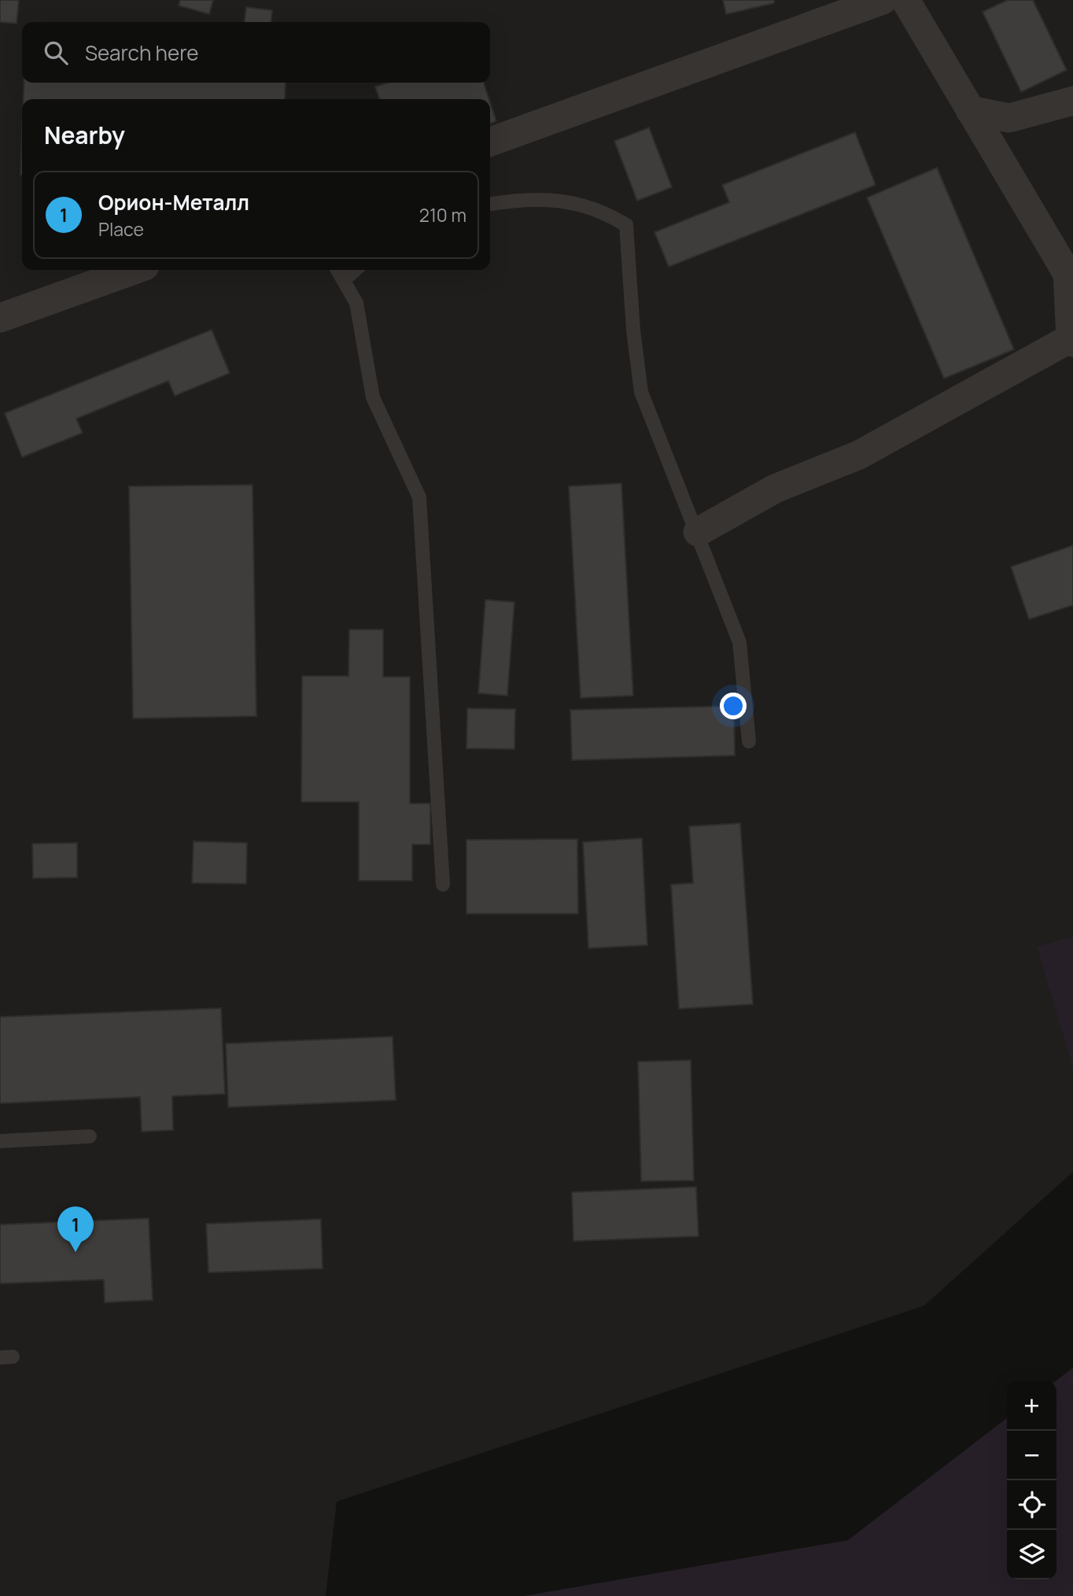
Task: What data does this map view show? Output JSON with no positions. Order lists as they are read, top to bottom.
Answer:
{
  "page": {
    "search": "Search here",
    "heading": "Nearby",
    "list": [
      {
        "mark": "1",
        "name": "Орион-Металл",
        "note": "Place",
        "value": "210 m"
      }
    ],
    "pins": "1",
    "map_buttons": ["+", "−"]
  }
}
